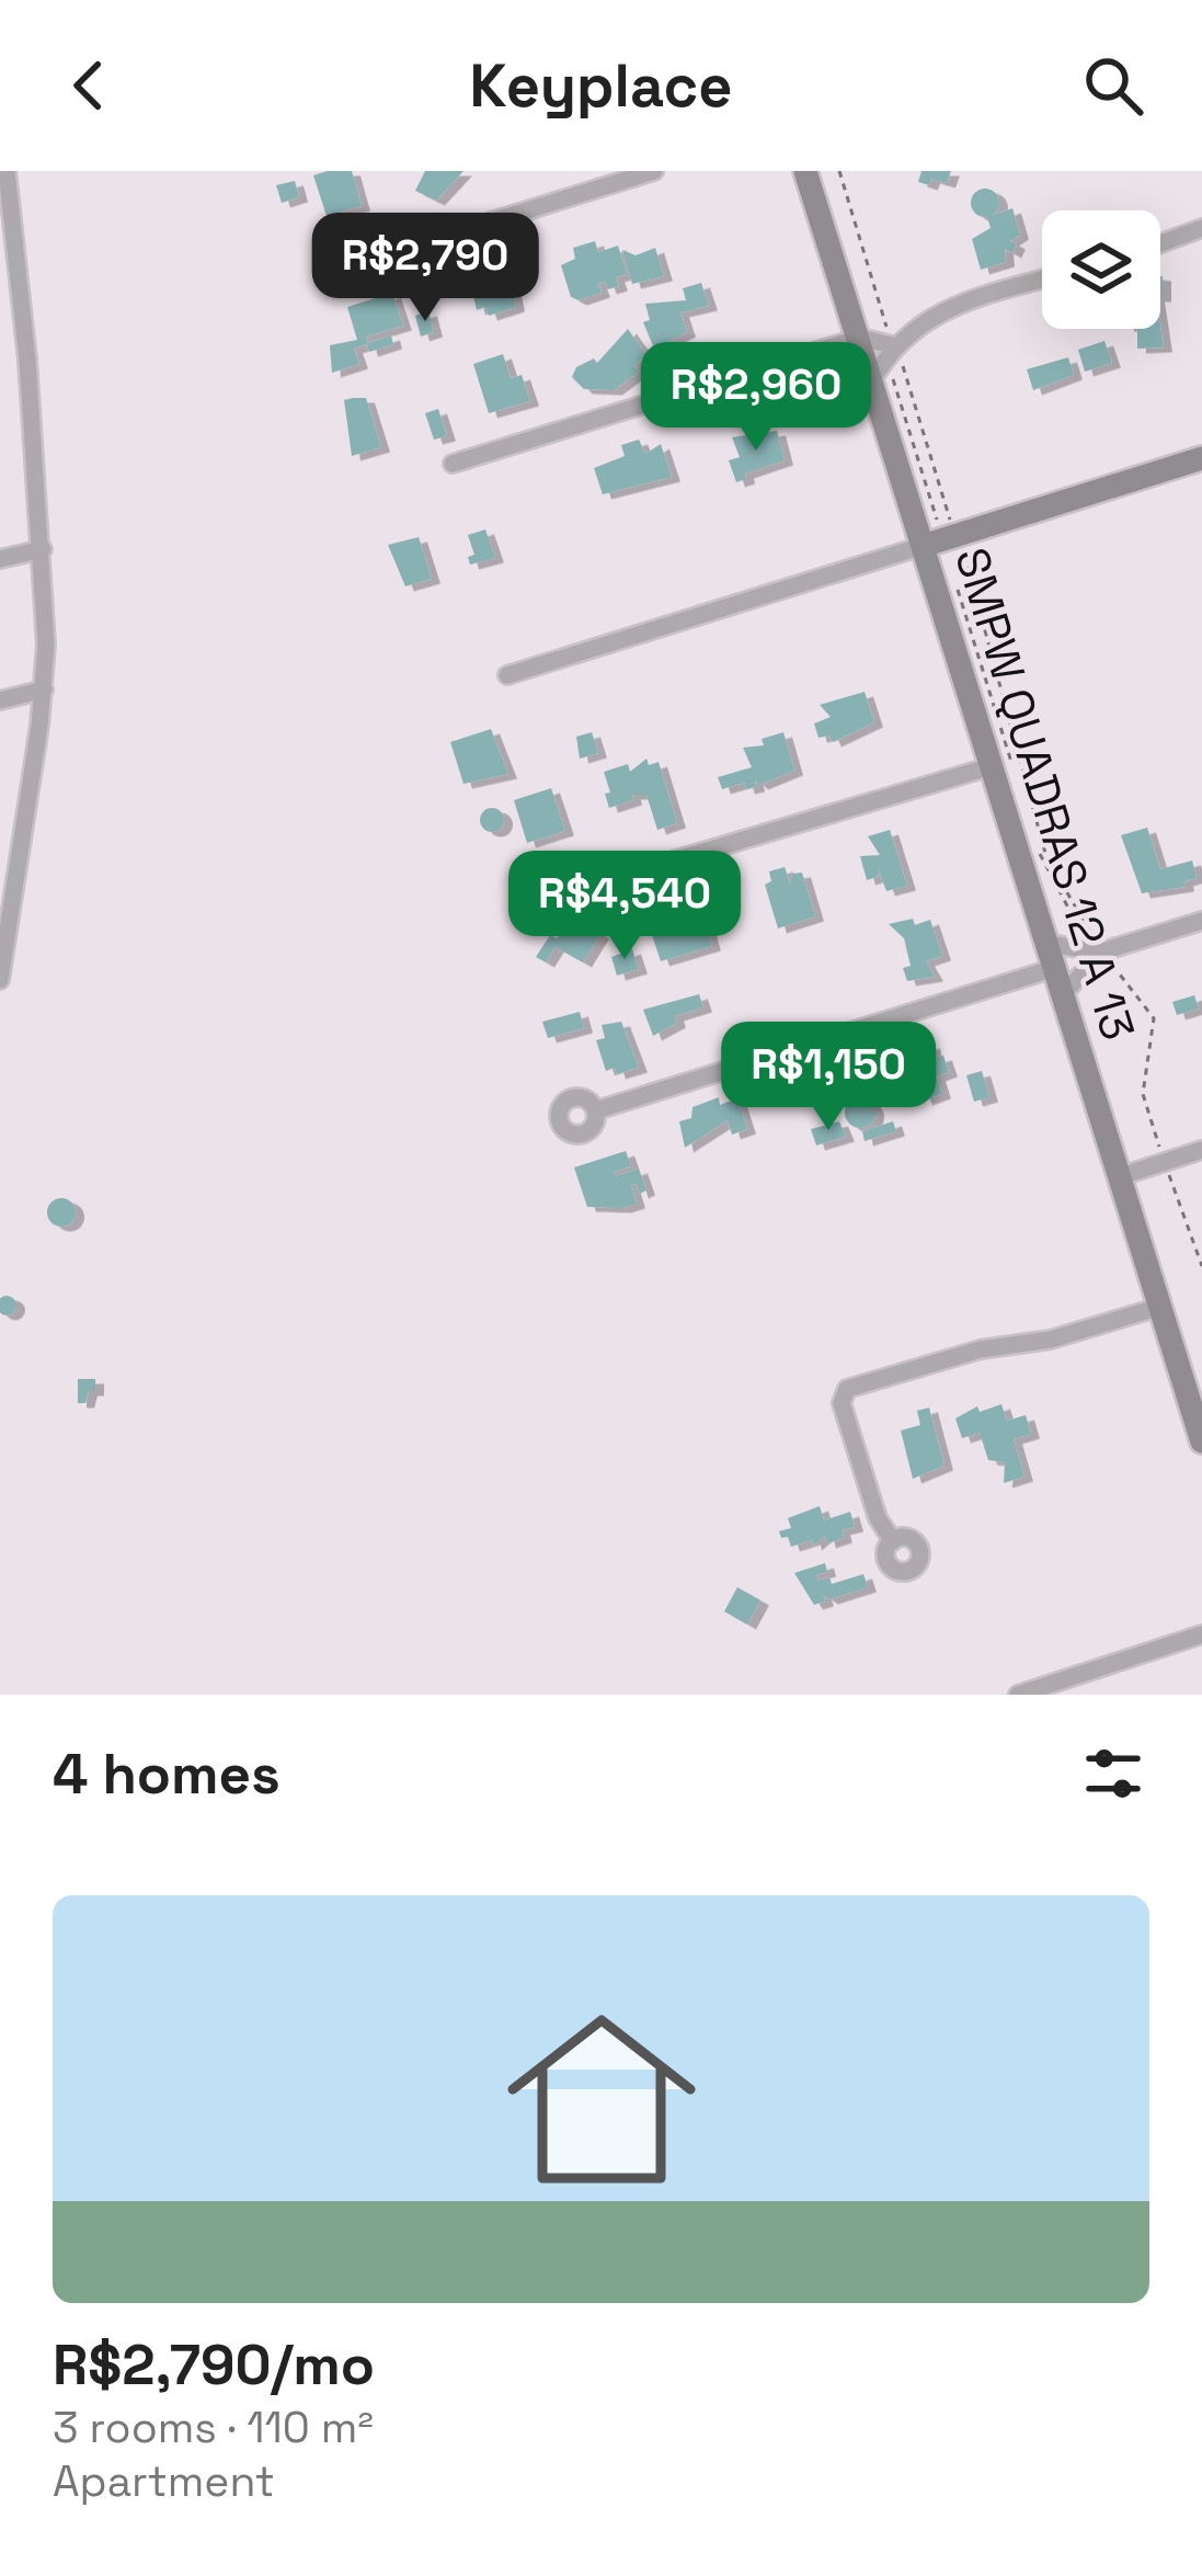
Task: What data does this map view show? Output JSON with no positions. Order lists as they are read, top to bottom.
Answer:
{
  "streets": {
    "street": ["SMPW QUADRAS 12 A 13"]
  },
  "page": {
    "header": "Keyplace",
    "price": [
      "R$2,790",
      "R$2,960",
      "R$4,540",
      "R$1,150"
    ],
    "heading": "4 homes",
    "list": [
      {
        "name": "R$2,790/mo",
        "note": "3 rooms · 110 m² · Apartment"
      }
    ]
  }
}
